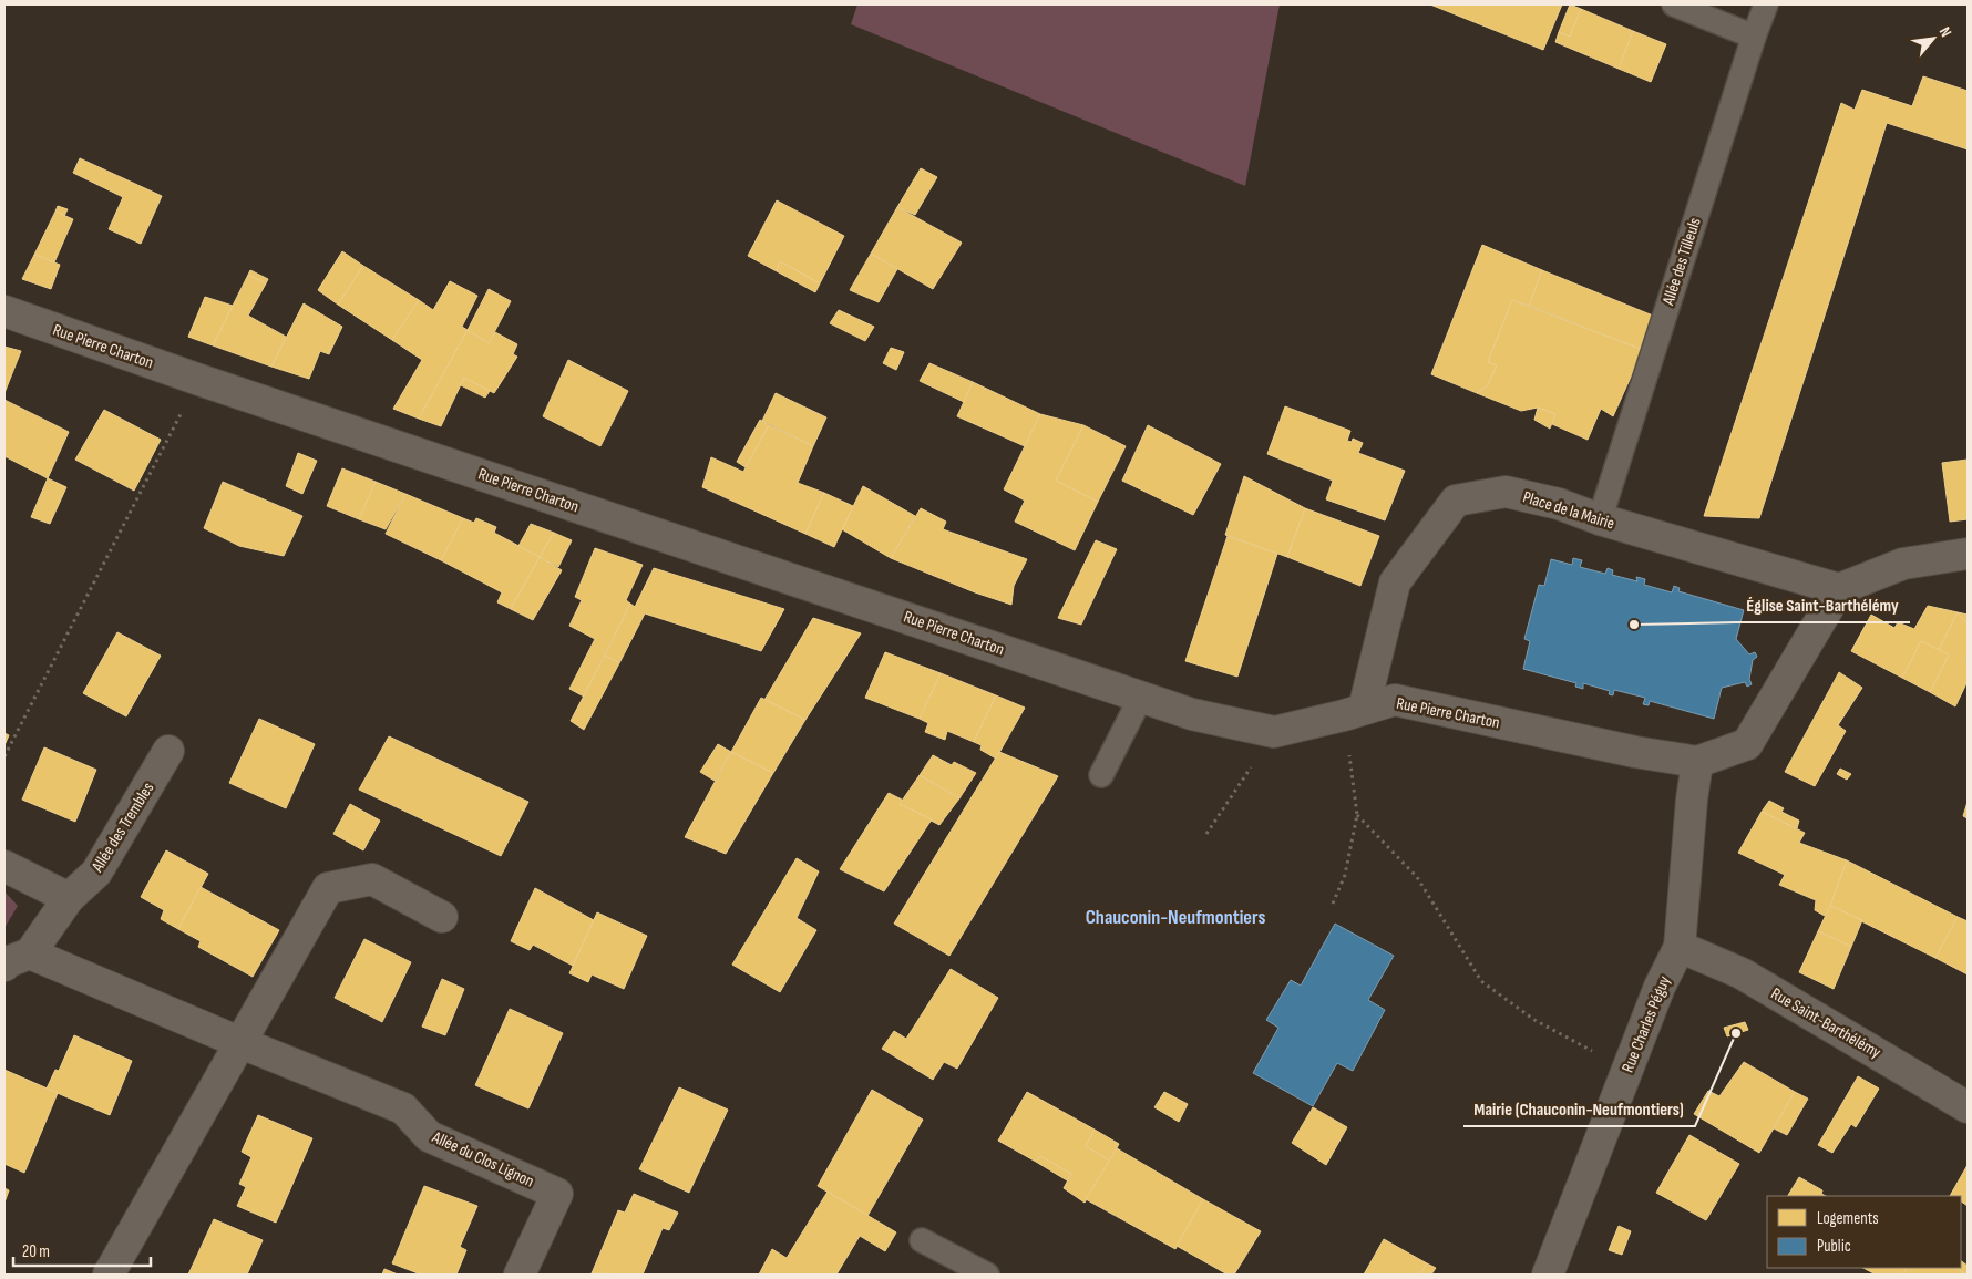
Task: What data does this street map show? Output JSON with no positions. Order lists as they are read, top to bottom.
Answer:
{
  "streets": {
    "street": [
      "Rue Pierre Charton",
      "Place de la Mairie",
      "Allée des Trembles",
      "Rue Saint-Barthélémy",
      "Rue Charles Péguy",
      "Allée du Clos Lignon"
    ],
    "lane": ["Allée des Tilleuls"]
  },
  "crossings": [
    ["Allée des Tilleuls", "Place de la Mairie"],
    ["Rue Pierre Charton", "Place de la Mairie"],
    ["Rue Pierre Charton", "Rue Charles Péguy"],
    ["Rue Saint-Barthélémy", "Rue Charles Péguy"]
  ],
  "districts": ["Chauconin-Neufmontiers"],
  "places": ["Église Saint-Barthélémy", "Mairie (Chauconin-Neufmontiers)"],
  "legend": ["Logements", "Public"],
  "scale_bar": "20 m",
  "north": "top right"
}
